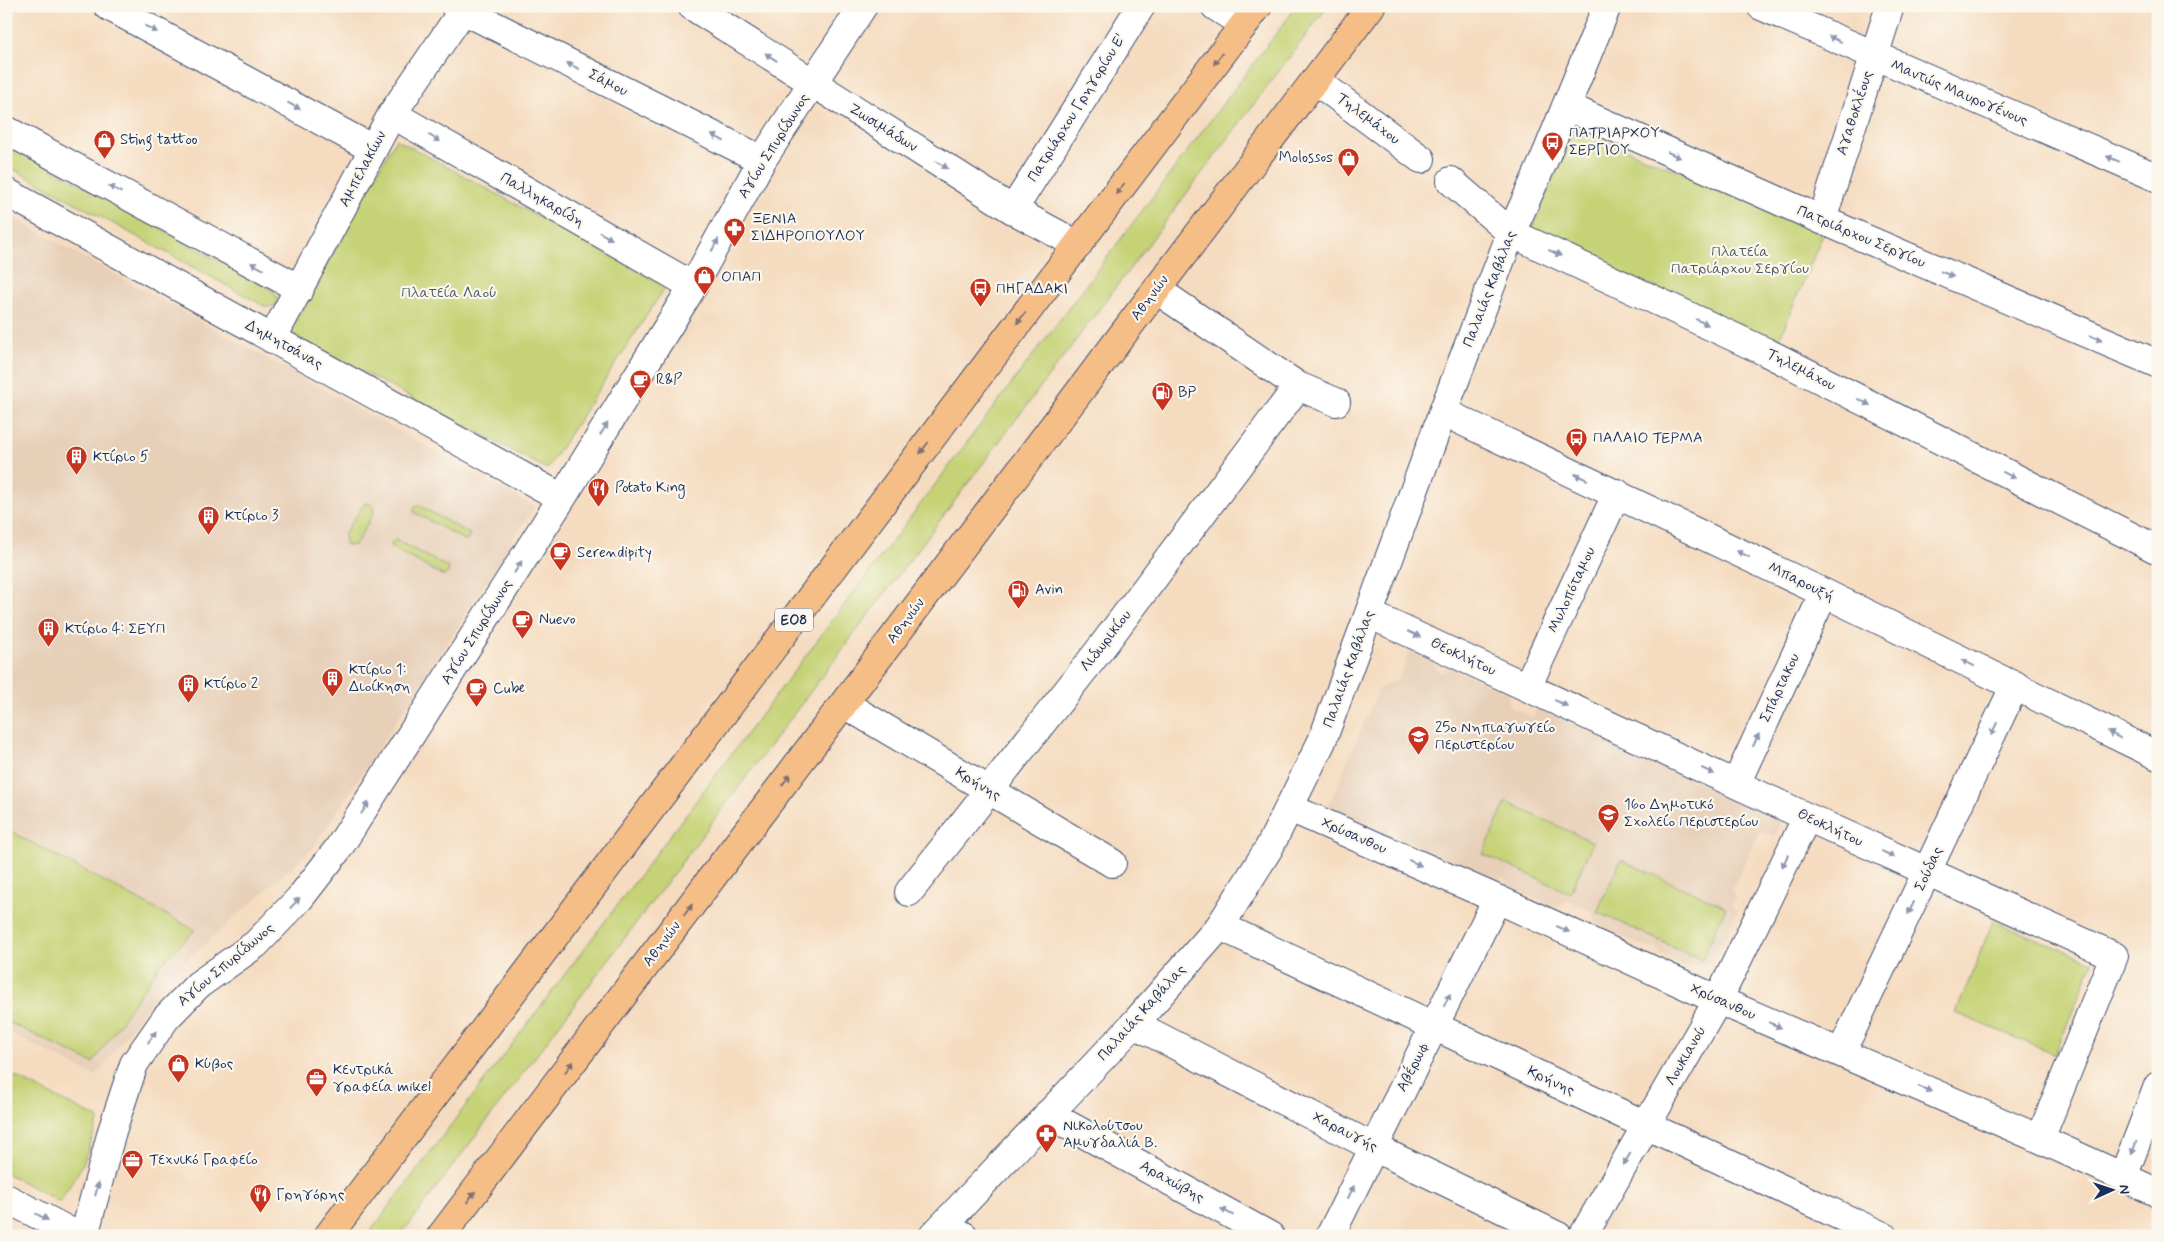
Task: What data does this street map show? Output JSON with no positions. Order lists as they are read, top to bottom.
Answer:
{
  "streets": {
    "highway": ["Αθηνών", "ΕΟ8"],
    "street": [
      "Σάμου",
      "Μαντώς Μαυρογένους",
      "Πατριάρχου Γρηγορίου Ε'",
      "Αγαθοκλέους",
      "Τηλεμάχου",
      "Ζωσιμάδων",
      "Αγίου Σπυρίδωνος",
      "Αμπελακίων",
      "Παλληκαρίδη",
      "Πατριάρχου Σεργίου",
      "Παλαιάς Καβάλας",
      "Δημητσάνας",
      "Μπαρουξή",
      "Μυλοπόταμου",
      "Λιδωρικίου",
      "Θεοκλήτου",
      "Σπάρτακου",
      "Κρήνης",
      "Χρύσανθου",
      "Σούδας",
      "Λουκιανού",
      "Αβέρωφ",
      "Χαραυγής",
      "Αραχώβης"
    ]
  },
  "crossings": [
    ["Σάμου", "Αγίου Σπυρίδωνος"],
    ["Σάμου", "Αμπελακίων"],
    ["Μαντώς Μαυρογένους", "Αγαθοκλέους"],
    ["Πατριάρχου Γρηγορίου Ε'", "Ζωσιμάδων"],
    ["Αγαθοκλέους", "Πατριάρχου Σεργίου"],
    ["Τηλεμάχου", "Παλαιάς Καβάλας"],
    ["Τηλεμάχου", "Αθηνών"],
    ["Ζωσιμάδων", "Αγίου Σπυρίδωνος"],
    ["Ζωσιμάδων", "ΕΟ8"],
    ["Αγίου Σπυρίδωνος", "Παλληκαρίδη"],
    ["Αγίου Σπυρίδωνος", "Δημητσάνας"],
    ["Αμπελακίων", "Παλληκαρίδη"],
    ["Αμπελακίων", "Δημητσάνας"],
    ["Πατριάρχου Σεργίου", "Παλαιάς Καβάλας"],
    ["Παλαιάς Καβάλας", "Μπαρουξή"],
    ["Παλαιάς Καβάλας", "Θεοκλήτου"],
    ["Παλαιάς Καβάλας", "Κρήνης"],
    ["Παλαιάς Καβάλας", "Χρύσανθου"],
    ["Παλαιάς Καβάλας", "Χαραυγής"],
    ["Παλαιάς Καβάλας", "Αραχώβης"],
    ["Αθηνών", "Κρήνης"],
    ["Μπαρουξή", "Μυλοπόταμου"],
    ["Μπαρουξή", "Σπάρτακου"],
    ["Μπαρουξή", "Σούδας"],
    ["Μυλοπόταμου", "Θεοκλήτου"],
    ["Λιδωρικίου", "Κρήνης"],
    ["Θεοκλήτου", "Σπάρτακου"],
    ["Θεοκλήτου", "Χρύσανθου"],
    ["Θεοκλήτου", "Σούδας"],
    ["Θεοκλήτου", "Λουκιανού"],
    ["Κρήνης", "Λουκιανού"],
    ["Κρήνης", "Αβέρωφ"],
    ["Χρύσανθου", "Σούδας"],
    ["Χρύσανθου", "Λουκιανού"],
    ["Χρύσανθου", "Αβέρωφ"],
    ["Αβέρωφ", "Χαραυγής"]
  ],
  "one_way": [
    "Σάμου",
    "Μαντώς Μαυρογένους",
    "Τηλεμάχου",
    "Αγίου Σπυρίδωνος",
    "Παλληκαρίδη",
    "Πατριάρχου Σεργίου",
    "Μπαρουξή",
    "Θεοκλήτου",
    "Σπάρτακου",
    "Χρύσανθου",
    "Σούδας",
    "Λουκιανού",
    "Αβέρωφ",
    "Αραχώβης"
  ],
  "parks": ["Πλατεία Πατριάρχου Σεργίου", "Πλατεία Λαού"],
  "places": {
    "shop": [
      "Sting tattoo",
      "Molossos",
      "ΟΠΑΠ",
      "Κύβος"
    ],
    "bus stop": ["ΠΑΤΡΙΑΡΧΟΥ ΣΕΡΓΙΟΥ", "ΠΗΓΑΔΑΚΙ", "ΠΑΛΑΙΟ ΤΕΡΜΑ"],
    "pharmacy": ["ΞΕΝΙΑ ΣΙΔΗΡΟΠΟΥΛΟΥ", "Νικολούτσου Αμυγδαλιά Β."],
    "cafe": [
      "R&P",
      "Serendipity",
      "Nuevo",
      "Cube"
    ],
    "fuel station": ["BP", "Avin"],
    "building": [
      "Κτίριο 5",
      "Κτίριο 3",
      "Κτίριο 4: ΣΕΥΠ",
      "Κτίριο 1: Διοίκηση",
      "Κτίριο 2"
    ],
    "restaurant": ["Potato King", "Γρηγόρης"],
    "school or university": ["25ο Νηπιαγωγείο Περιστερίου", "16ο Δημοτικό Σχολείο Περιστερίου"],
    "office": ["Κεντρικά γραφεία mikel", "Τεχνικό Γραφείο"]
  },
  "north": "right"
}
